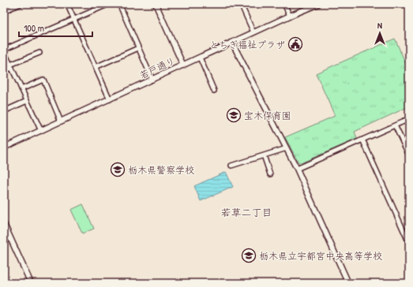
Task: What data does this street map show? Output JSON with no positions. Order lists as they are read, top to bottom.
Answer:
{
  "streets": {
    "street": ["若戸通り"]
  },
  "districts": ["若草二丁目"],
  "places": {
    "public building": ["とちぎ福祉プラザ"],
    "school or university": ["宝木保育園", "栃木県警察学校", "栃木県立宇都宮中央高等学校"]
  },
  "scale_bar": "100 m",
  "north": "top"
}
